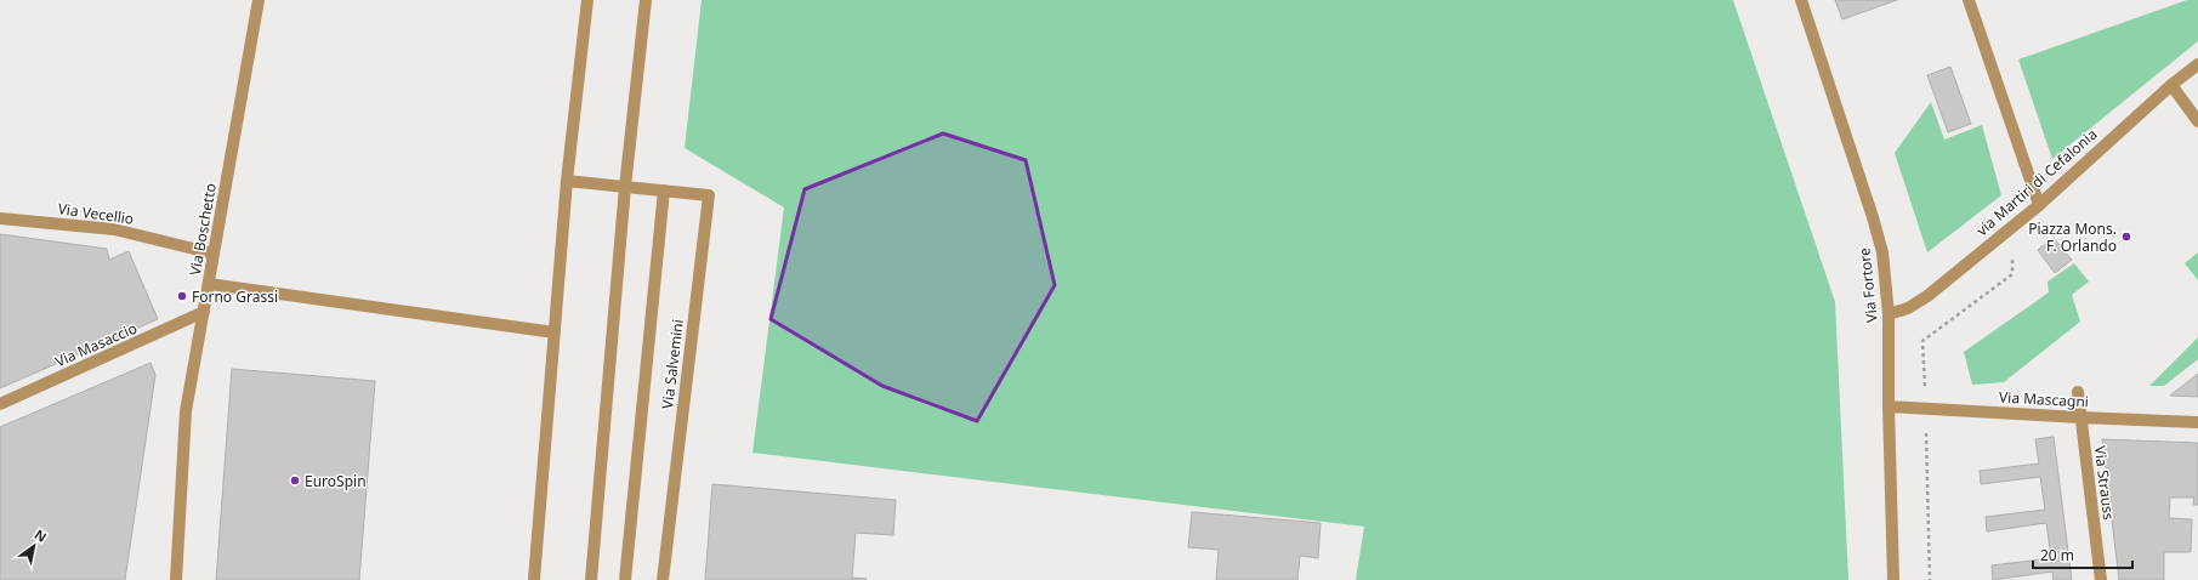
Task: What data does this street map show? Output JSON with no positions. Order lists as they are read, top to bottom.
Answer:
{
  "streets": {
    "street": [
      "via Martiri di Cefalonia",
      "Via Vecellio",
      "Via Boschetto",
      "Via Fortore",
      "Via Masaccio",
      "Via Salvemini",
      "Via Mascagni",
      "Via Strauss"
    ]
  },
  "crossings": [
    ["via Martiri di Cefalonia", "Via Fortore"],
    ["Via Vecellio", "Via Boschetto"],
    ["Via Boschetto", "Via Masaccio"],
    ["Via Fortore", "Via Mascagni"],
    ["Via Mascagni", "Via Strauss"]
  ],
  "places": ["Piazza Mons. F. Orlando", "Forno Grassi", "EuroSpin"],
  "scale_bar": "20 m",
  "north": "top right"
}
